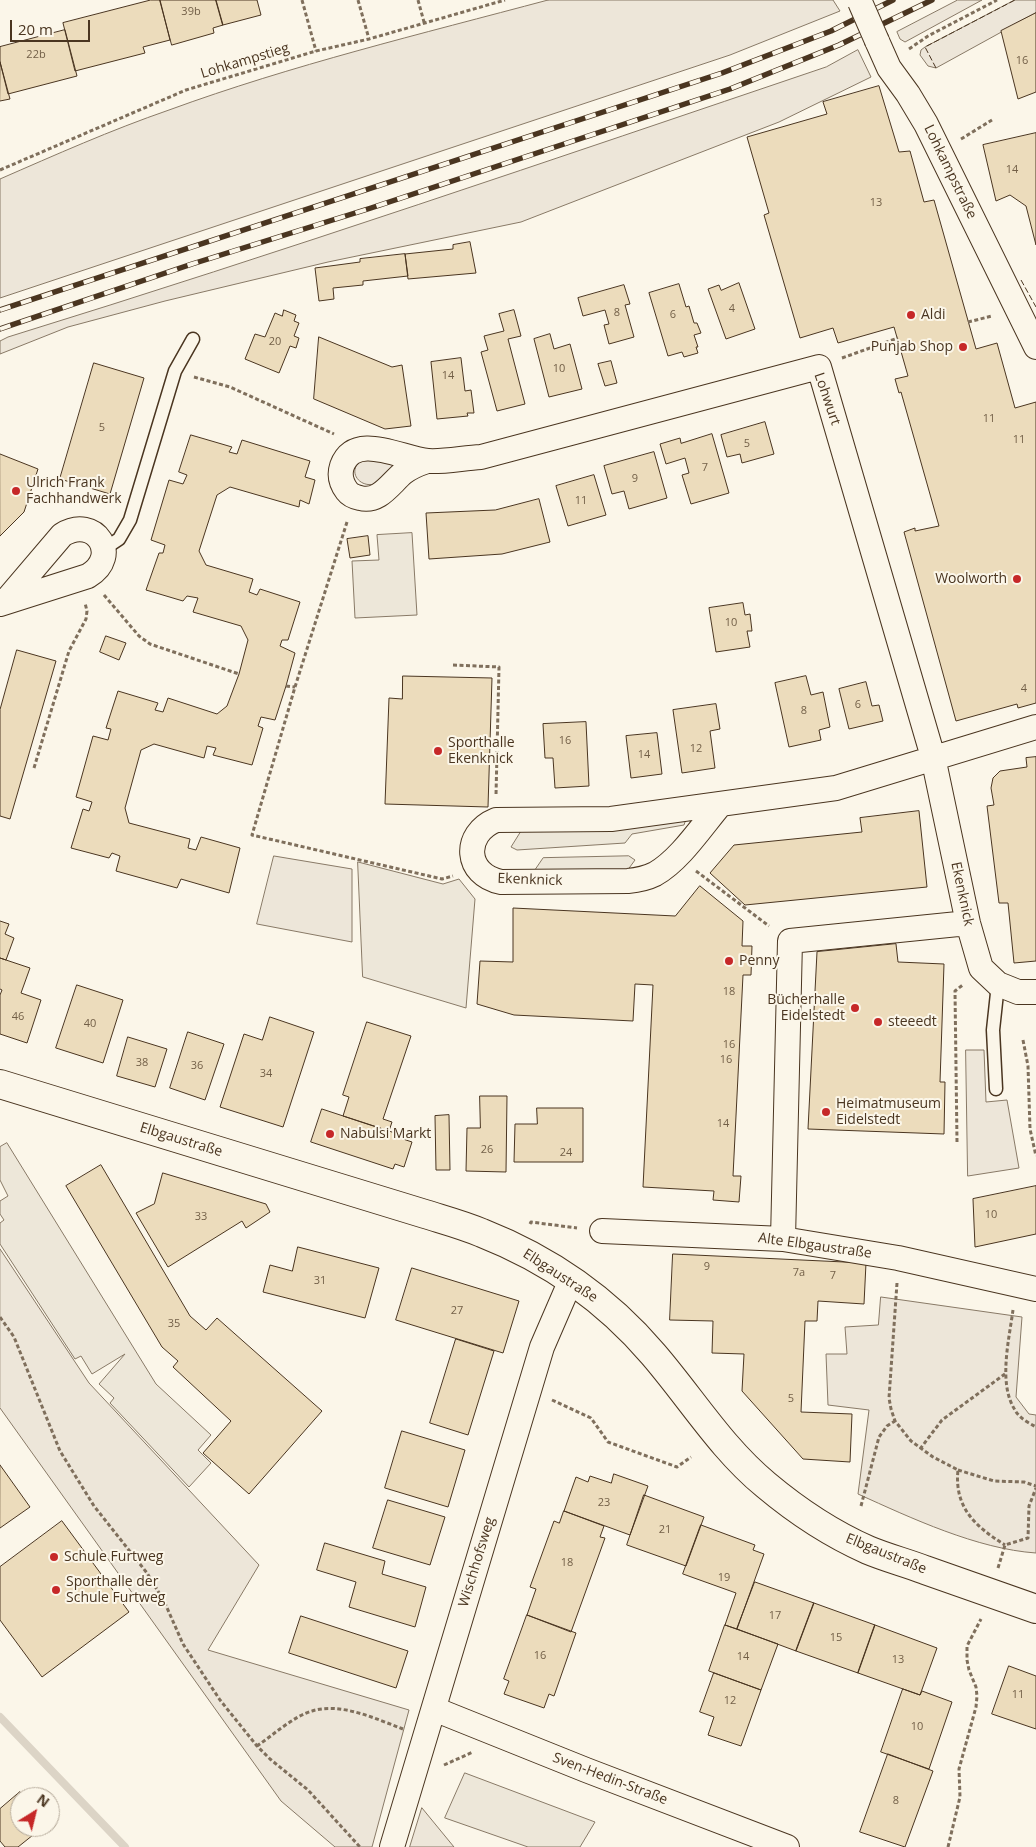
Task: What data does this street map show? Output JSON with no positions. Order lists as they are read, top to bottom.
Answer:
{
  "streets": {
    "main road": ["Elbgaustraße"],
    "street": [
      "Lohkampstraße",
      "Lohwurt",
      "Ekenknick",
      "Alte Elbgaustraße",
      "Wischhofsweg",
      "Sven-Hedin-Straße"
    ],
    "path": ["Lohkampstieg"]
  },
  "crossings": [
    ["Lohwurt", "Ekenknick"],
    ["Elbgaustraße", "Wischhofsweg"],
    ["Wischhofsweg", "Sven-Hedin-Straße"]
  ],
  "places": [
    "Aldi",
    "Punjab Shop",
    "Ulrich Frank Fachhandwerk",
    "Woolworth",
    "Sporthalle Ekenknick",
    "Penny",
    "Bücherhalle Eidelstedt",
    "steeedt",
    "Heimatmuseum Eidelstedt",
    "Nabulsi Markt",
    "Schule Furtweg",
    "Sporthalle der Schule Furtweg"
  ],
  "house_numbers": [
    "39b",
    "22b",
    "16",
    "14",
    "13",
    "4",
    "8",
    "6",
    "20",
    "10",
    "14",
    "11",
    "5",
    "11",
    "5",
    "7",
    "9",
    "11",
    "10",
    "4",
    "6",
    "8",
    "16",
    "12",
    "14",
    "18",
    "46",
    "40",
    "16",
    "16",
    "38",
    "36",
    "34",
    "14",
    "26",
    "24",
    "10",
    "33",
    "9",
    "7a",
    "7",
    "31",
    "27",
    "35",
    "5",
    "23",
    "21",
    "18",
    "19",
    "17",
    "15",
    "16",
    "14",
    "13",
    "11",
    "12",
    "10",
    "8"
  ],
  "scale_bar": "20 m",
  "north": "top right"
}
